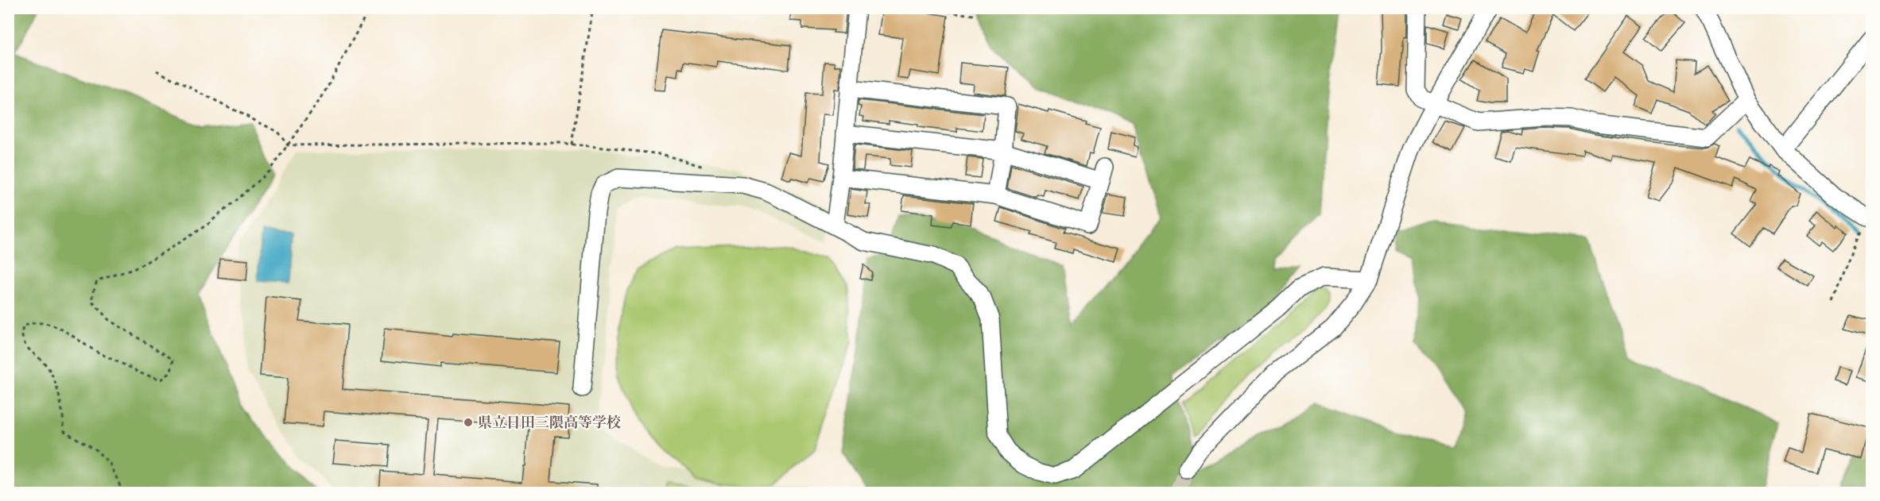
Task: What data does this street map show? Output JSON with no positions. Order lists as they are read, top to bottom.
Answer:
{
  "places": ["県立日田三隈高等学校"]
}
